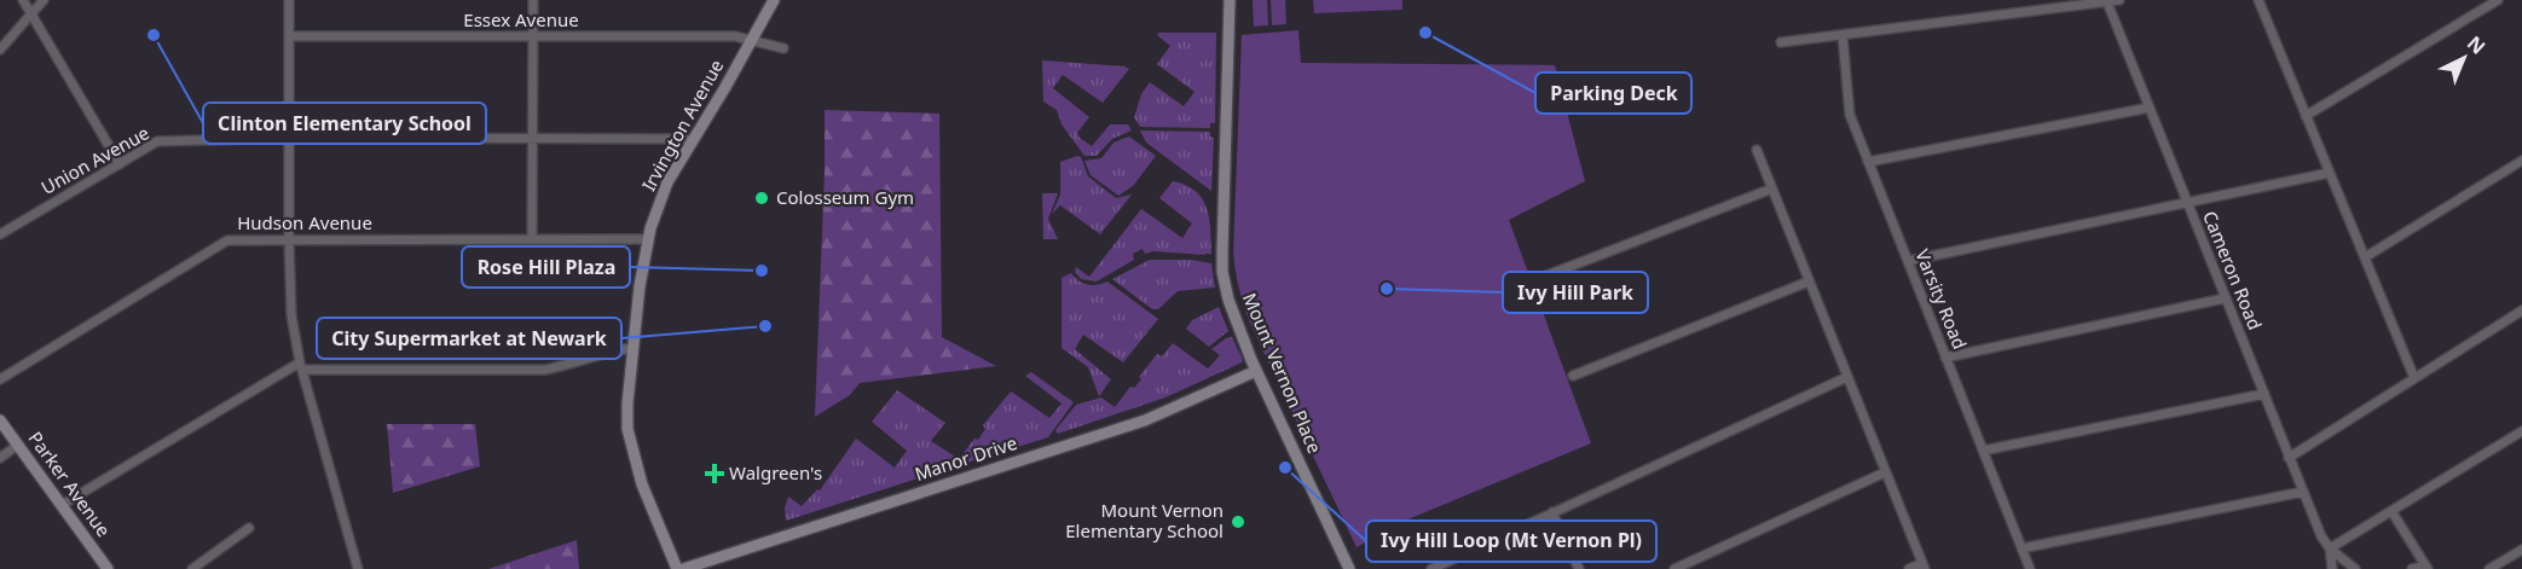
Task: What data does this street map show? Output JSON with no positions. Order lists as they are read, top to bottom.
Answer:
{
  "streets": {
    "street": [
      "Essex Avenue",
      "Irvington Avenue",
      "Union Avenue",
      "Hudson Avenue",
      "Cameron Road",
      "Varsity Road",
      "Mount Vernon Place",
      "Manor Drive",
      "Parker Avenue"
    ]
  },
  "crossings": [
    ["Essex Avenue", "Irvington Avenue"],
    ["Irvington Avenue", "Union Avenue"],
    ["Irvington Avenue", "Hudson Avenue"],
    ["Irvington Avenue", "Manor Drive"],
    ["Mount Vernon Place", "Manor Drive"]
  ],
  "places": {
    "other": [
      "Parking Deck",
      "Clinton Elementary School",
      "Colosseum Gym",
      "Rose Hill Plaza",
      "Ivy Hill Park",
      "City Supermarket at Newark",
      "Ivy Hill Loop (Mt Vernon Pl)",
      "Mount Vernon Elementary School"
    ],
    "health": ["Walgreen's"]
  },
  "north": "top right"
}
